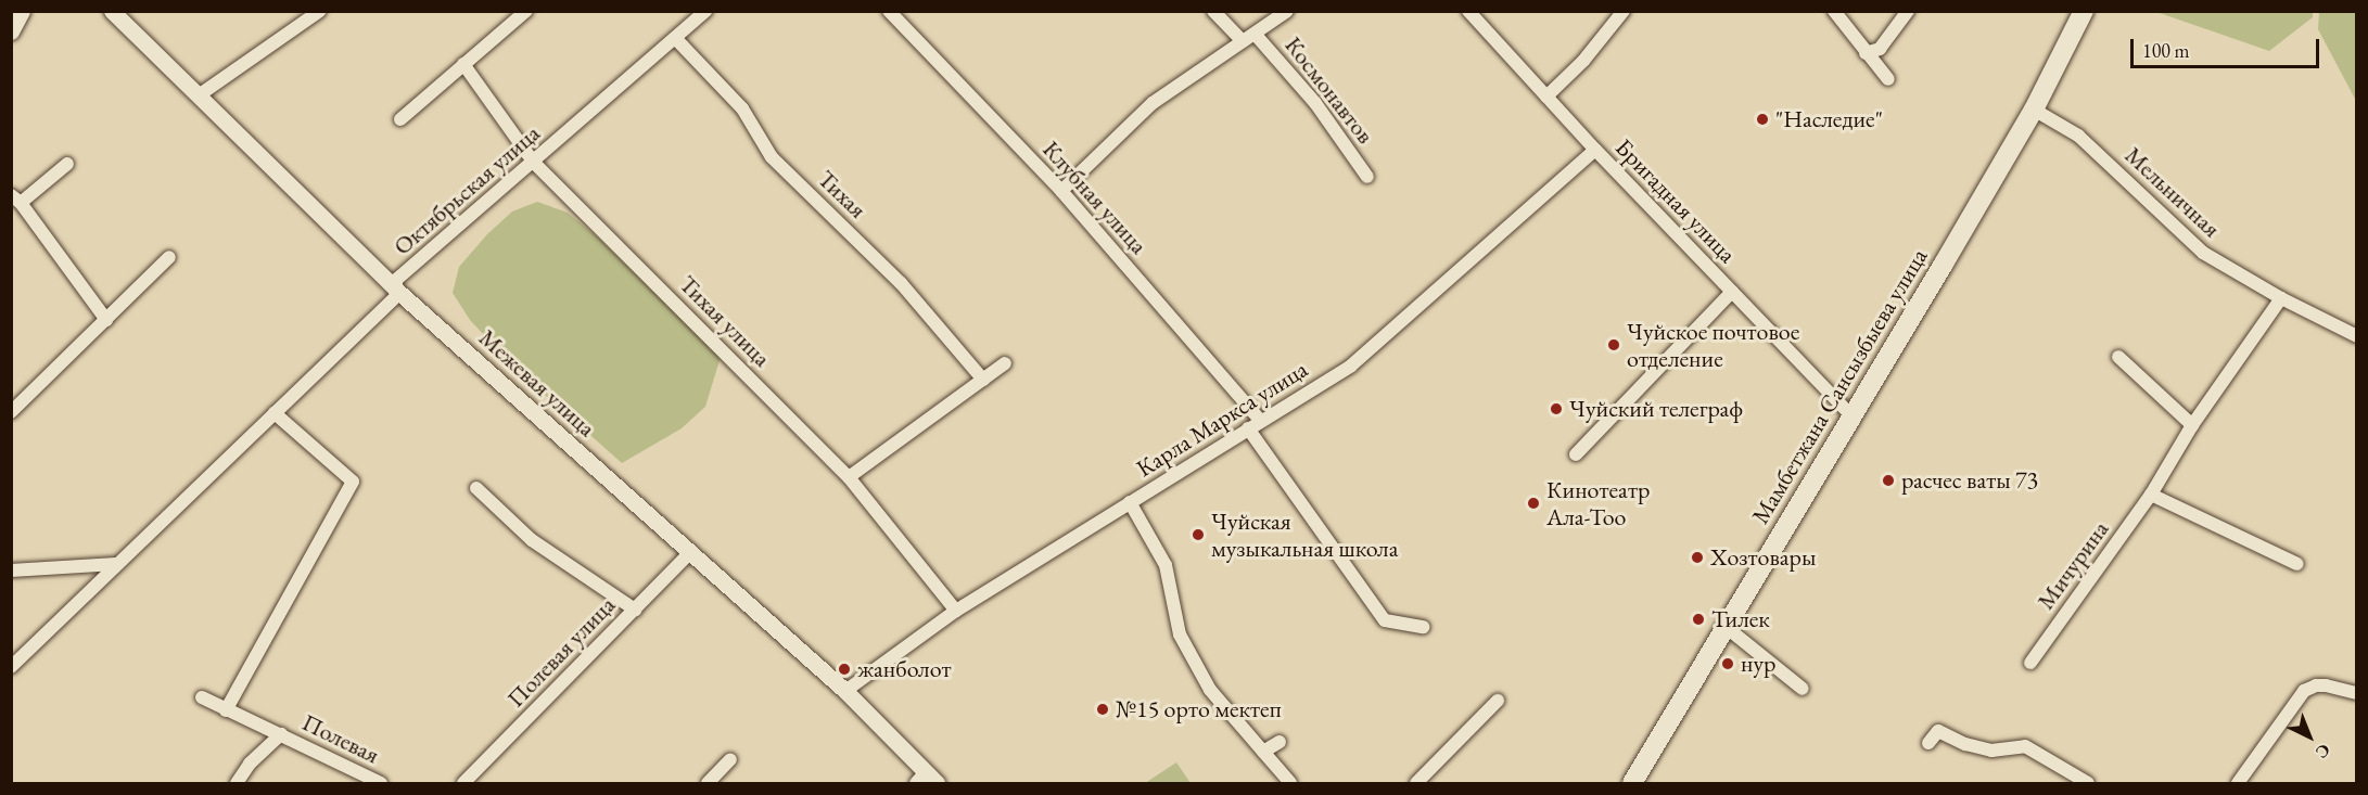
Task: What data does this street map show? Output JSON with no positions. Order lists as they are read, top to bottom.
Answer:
{
  "streets": {
    "main road": ["Мамбетжана Сансызбыева улица"],
    "street": [
      "Космонавтов",
      "Октябрьская улица",
      "Мельничная",
      "Тихая",
      "Клубная улица",
      "Бригадная улица",
      "Тихая улица",
      "Межевая улица",
      "Карла Маркса улица",
      "Мичурина",
      "Полевая улица",
      "Полевая"
    ]
  },
  "crossings": [
    ["Октябрьская улица", "Тихая"],
    ["Октябрьская улица", "Тихая улица"],
    ["Октябрьская улица", "Межевая улица"],
    ["Мельничная", "Мамбетжана Сансызбыева улица"],
    ["Мельничная", "Мичурина"],
    ["Клубная улица", "Карла Маркса улица"],
    ["Бригадная улица", "Мамбетжана Сансызбыева улица"],
    ["Бригадная улица", "Карла Маркса улица"],
    ["Тихая улица", "Карла Маркса улица"],
    ["Межевая улица", "Карла Маркса улица"],
    ["Межевая улица", "Полевая улица"]
  ],
  "places": [
    "\"Наследие\"",
    "Чуйское почтовое отделение",
    "Чуйский телеграф",
    "расчес ваты 73",
    "Кинотеатр Ала-Тоо",
    "Чуйская музыкальная школа",
    "Хозтовары",
    "Тилек",
    "нур",
    "жанболот",
    "№15 орто мектеп"
  ],
  "scale_bar": "100 m",
  "north": "bottom right"
}
